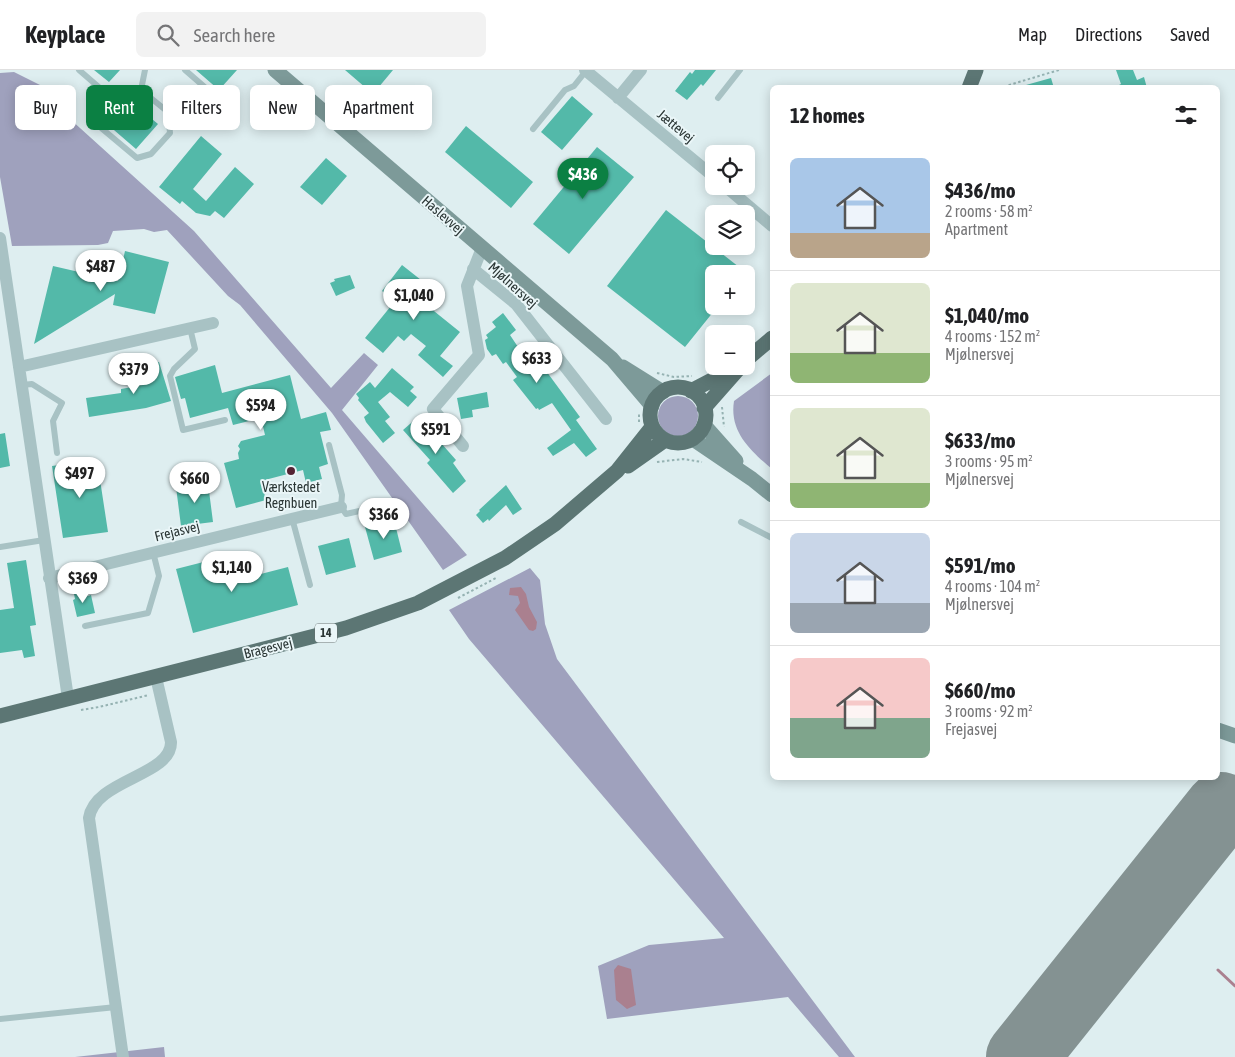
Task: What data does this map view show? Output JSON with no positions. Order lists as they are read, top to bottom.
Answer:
{
  "streets": {
    "main road": ["14", "Bragesvej"],
    "street": [
      "Jættevej",
      "Haslevvej",
      "Mjølnersvej",
      "Frejasvej"
    ]
  },
  "crossings": [
    ["Haslevvej", "Mjølnersvej"],
    ["Haslevvej", "Bragesvej"]
  ],
  "places": ["Værkstedet Regnbuen"],
  "page": {
    "header": "Keyplace",
    "search": "Search here",
    "nav": ["Map", "Directions", "Saved"],
    "chip": [
      "Buy",
      "Rent",
      "Filters",
      "New",
      "Apartment"
    ],
    "heading": "12 homes",
    "map_buttons": ["+", "−"],
    "list": [
      {
        "name": "$436/mo",
        "note": "2 rooms · 58 m² · Apartment"
      },
      {
        "name": "$1,040/mo",
        "note": "4 rooms · 152 m² · Mjølnersvej"
      },
      {
        "name": "$633/mo",
        "note": "3 rooms · 95 m² · Mjølnersvej"
      },
      {
        "name": "$591/mo",
        "note": "4 rooms · 104 m² · Mjølnersvej"
      },
      {
        "name": "$660/mo",
        "note": "3 rooms · 92 m² · Frejasvej"
      }
    ],
    "price": [
      "$436",
      "$487",
      "$1,040",
      "$633",
      "$379",
      "$594",
      "$591",
      "$497",
      "$660",
      "$366",
      "$1,140",
      "$369"
    ]
  }
}
